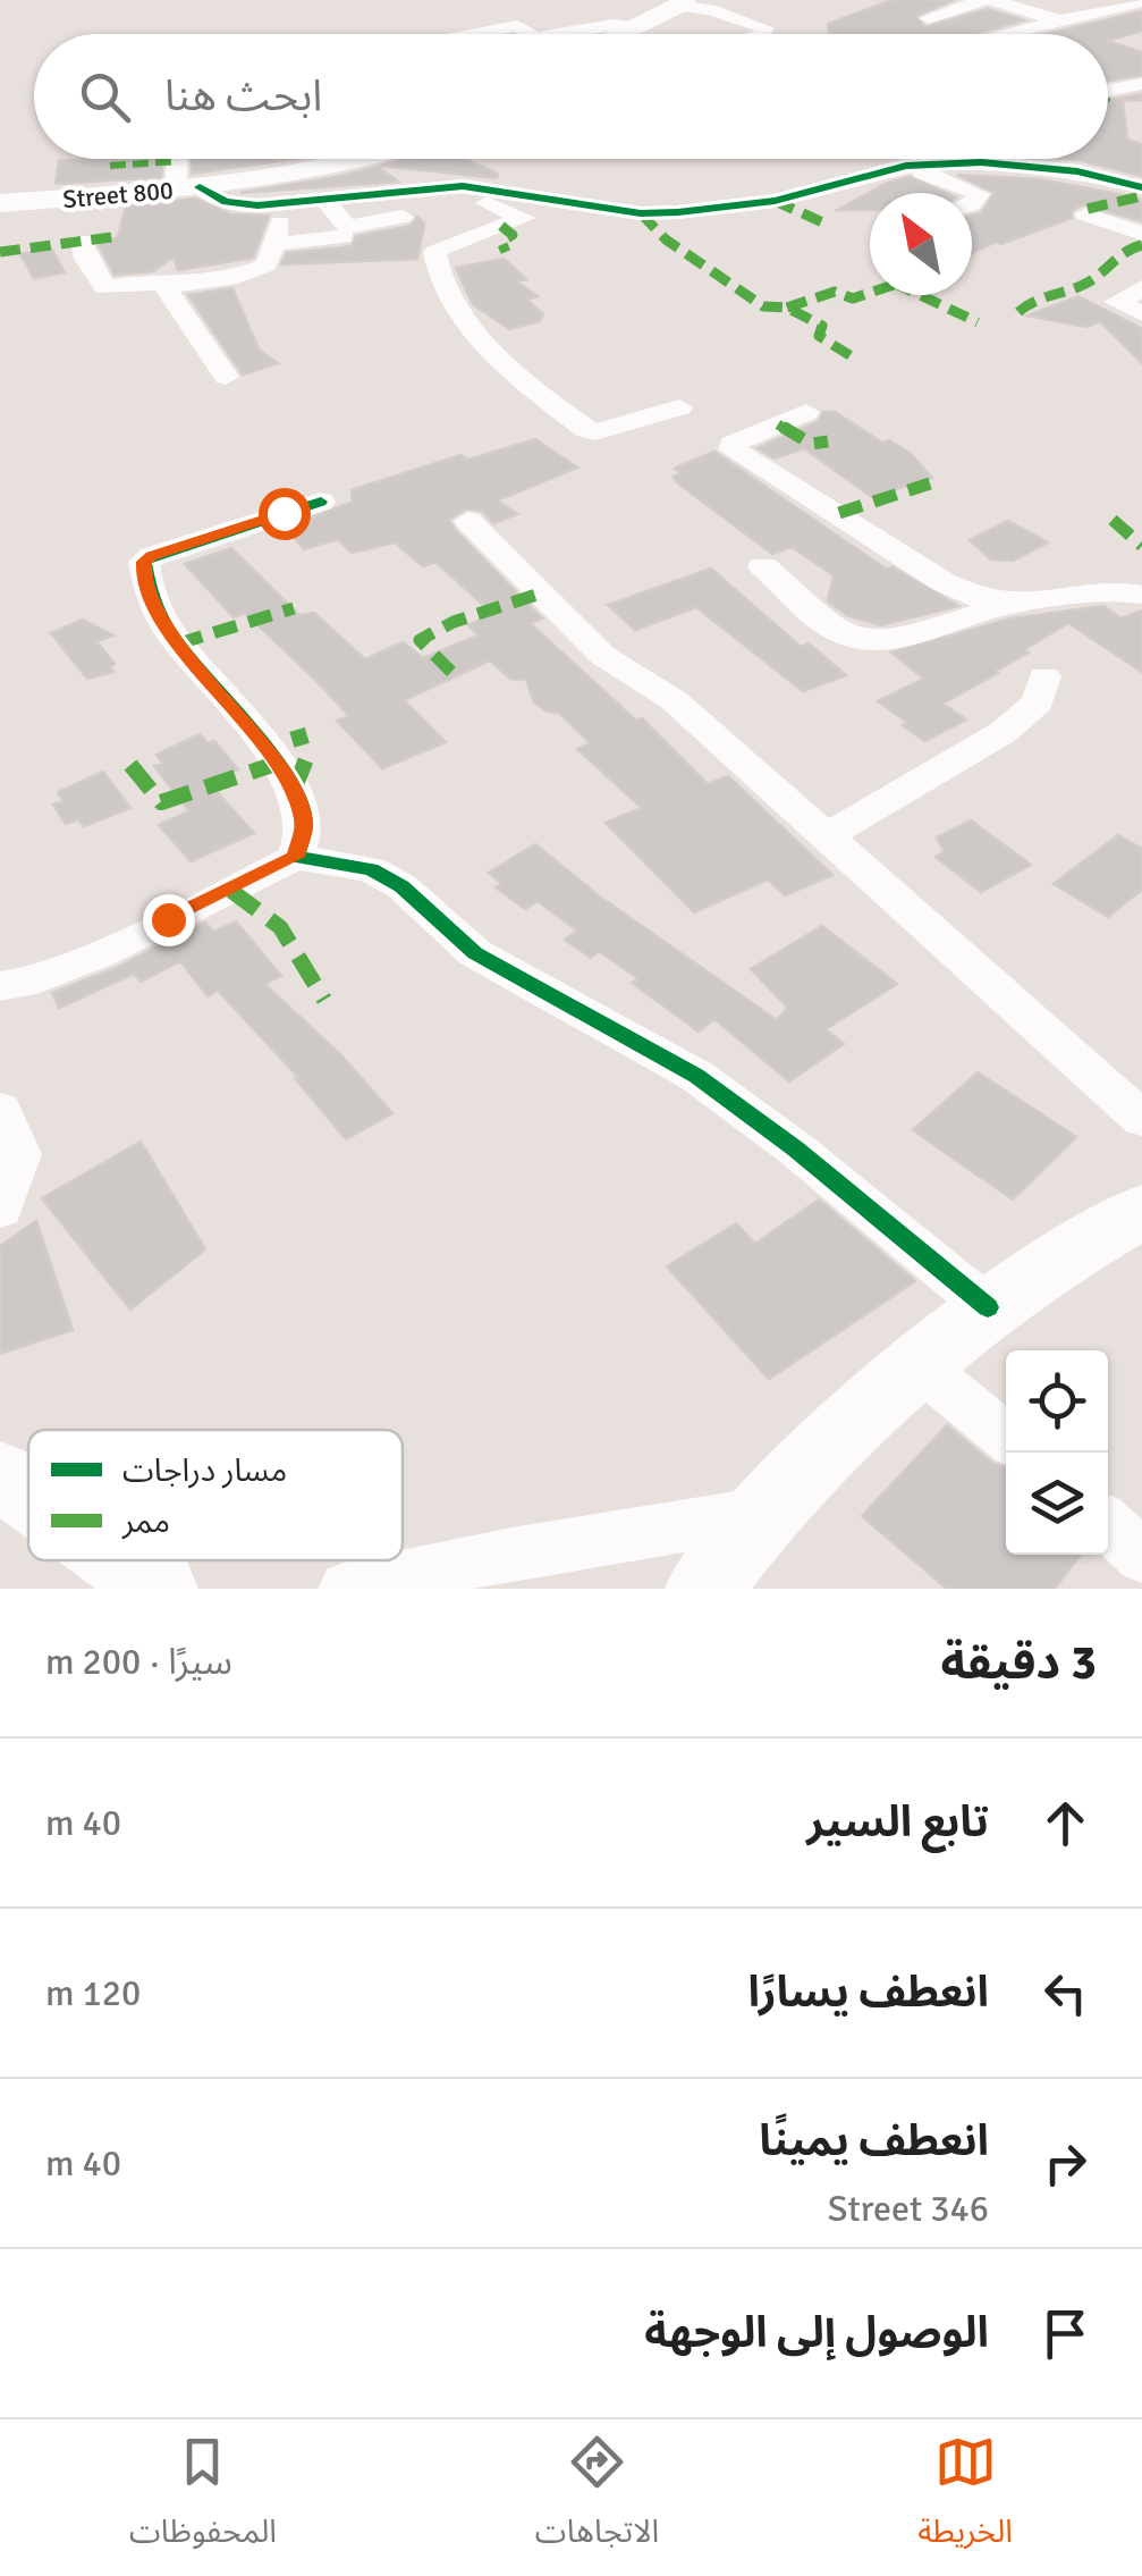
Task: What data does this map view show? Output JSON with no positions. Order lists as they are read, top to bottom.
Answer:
{
  "streets": {
    "main road": ["Street 800"]
  },
  "legend": ["مسار دراجات", "ممر"],
  "north": "top left",
  "page": {
    "search": "ابحث هنا",
    "heading": ["3 دقيقة", "سيرًا · 200 m"],
    "list": [
      ["تابع السير", "40 m"],
      ["انعطف يسارًا", "120 m"],
      ["انعطف يمينًا", "Street 346", "40 m"],
      "الوصول إلى الوجهة"
    ],
    "nav": ["الخريطة", "الاتجاهات", "المحفوظات"]
  }
}
